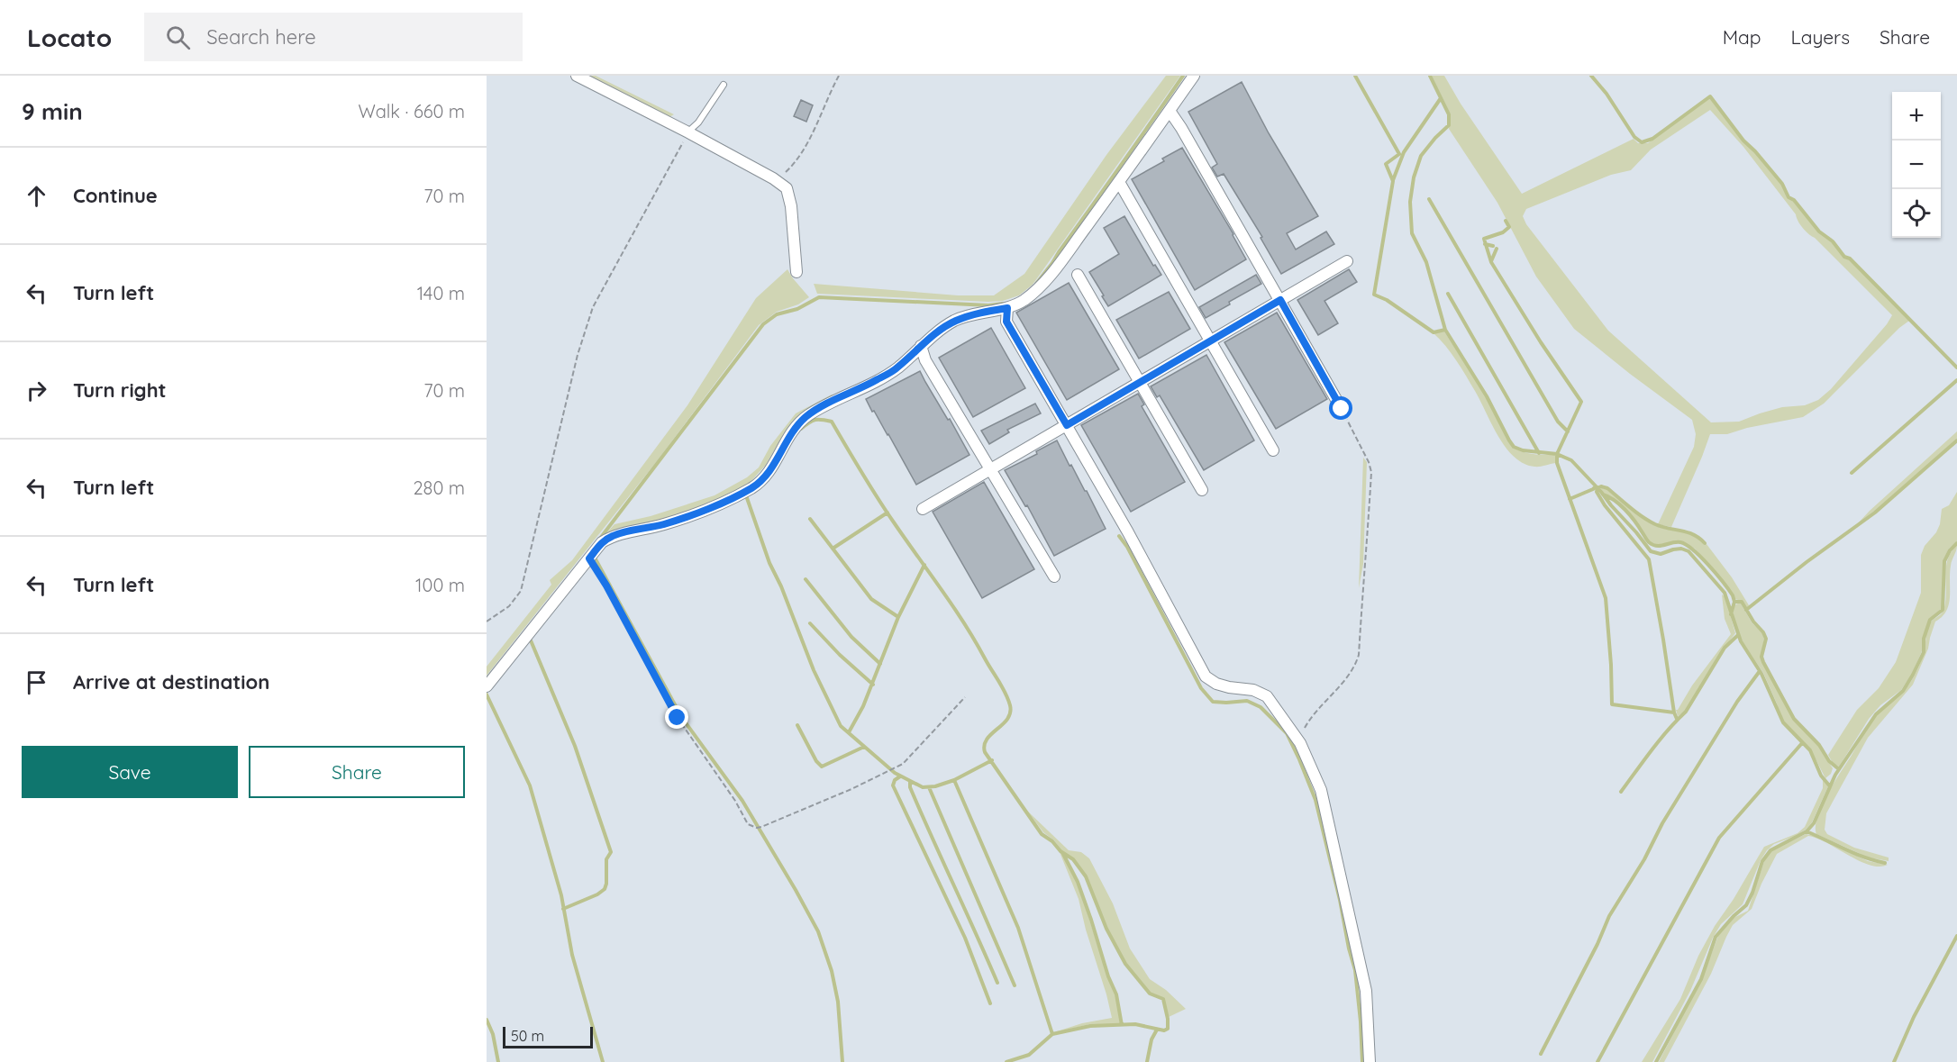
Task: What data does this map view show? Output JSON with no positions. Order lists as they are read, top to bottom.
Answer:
{
  "scale_bar": "50 m",
  "page": {
    "header": "Locato",
    "search": "Search here",
    "nav": ["Map", "Layers", "Share"],
    "heading": ["9 min", "Walk · 660 m"],
    "map_buttons": ["+", "−"],
    "list": [
      ["Continue", "70 m"],
      ["Turn left", "140 m"],
      ["Turn right", "70 m"],
      ["Turn left", "280 m"],
      ["Turn left", "100 m"],
      "Arrive at destination"
    ],
    "buttons": ["Save", "Share"],
    "scale": "50 m"
  }
}
